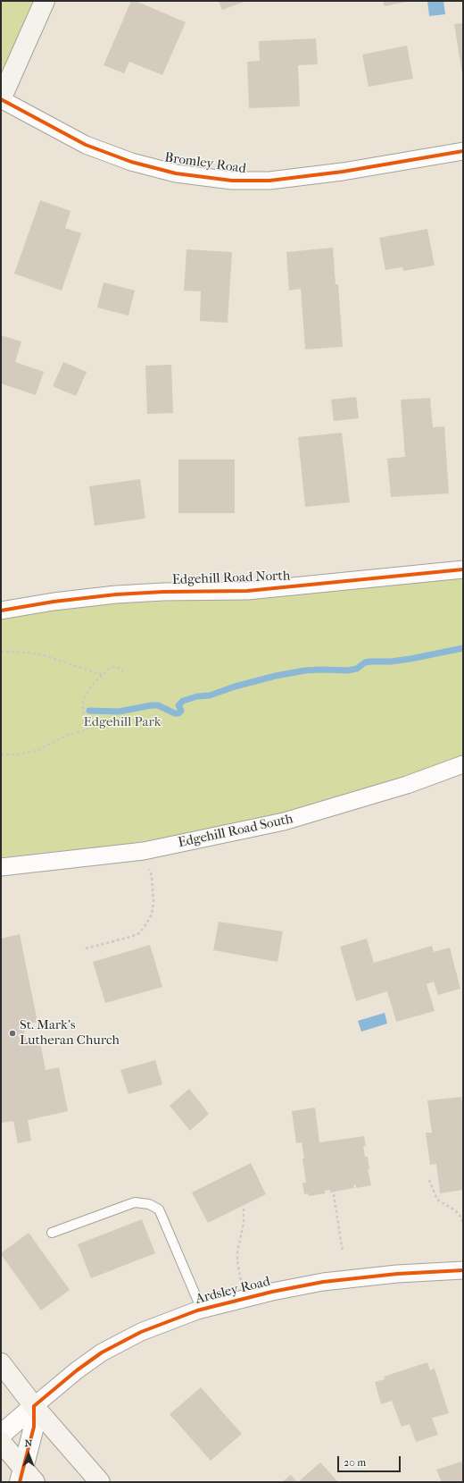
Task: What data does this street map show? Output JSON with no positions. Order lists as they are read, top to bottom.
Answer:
{
  "streets": {
    "street": [
      "Bromley Road",
      "Edgehill Road North",
      "Edgehill Road South",
      "Ardsley Road"
    ]
  },
  "parks": ["Edgehill Park"],
  "places": ["St. Mark's Lutheran Church"],
  "scale_bar": "20 m",
  "north": "top"
}
